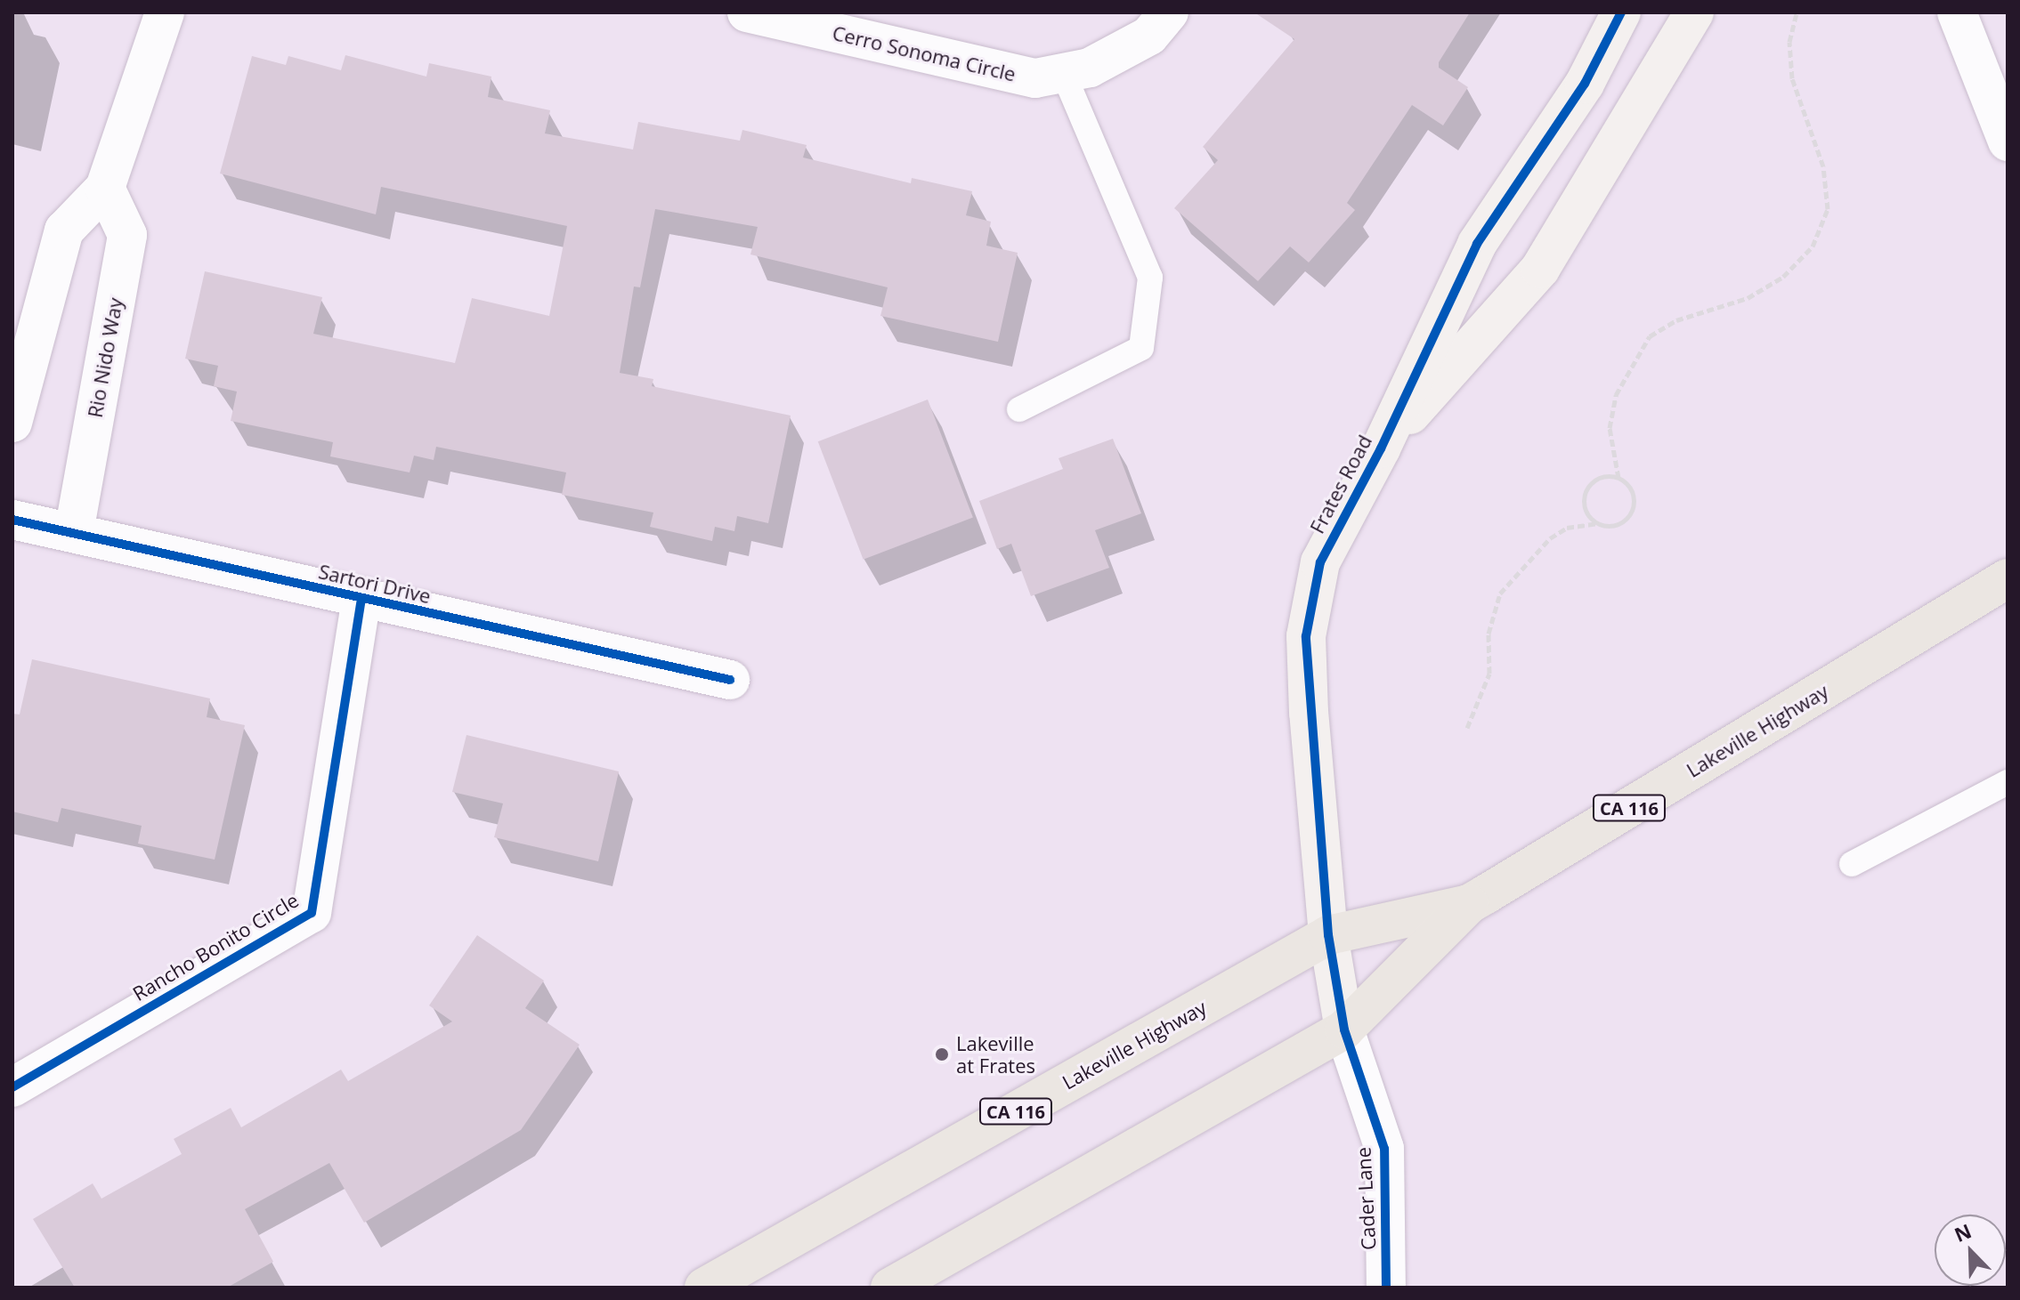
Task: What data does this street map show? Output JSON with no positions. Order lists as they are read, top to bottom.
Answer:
{
  "streets": {
    "main road": ["Lakeville Highway", "CA 116"],
    "street": [
      "Cerro Sonoma Circle",
      "Rio Nido Way",
      "Frates Road",
      "Sartori Drive",
      "Rancho Bonito Circle",
      "Cader Lane"
    ]
  },
  "crossings": [
    ["Rio Nido Way", "Sartori Drive"],
    ["Frates Road", "Lakeville Highway"],
    ["Frates Road", "Cader Lane"],
    ["Sartori Drive", "Rancho Bonito Circle"],
    ["Lakeville Highway", "Cader Lane"]
  ],
  "places": ["Lakeville at Frates"],
  "north": "top left"
}
